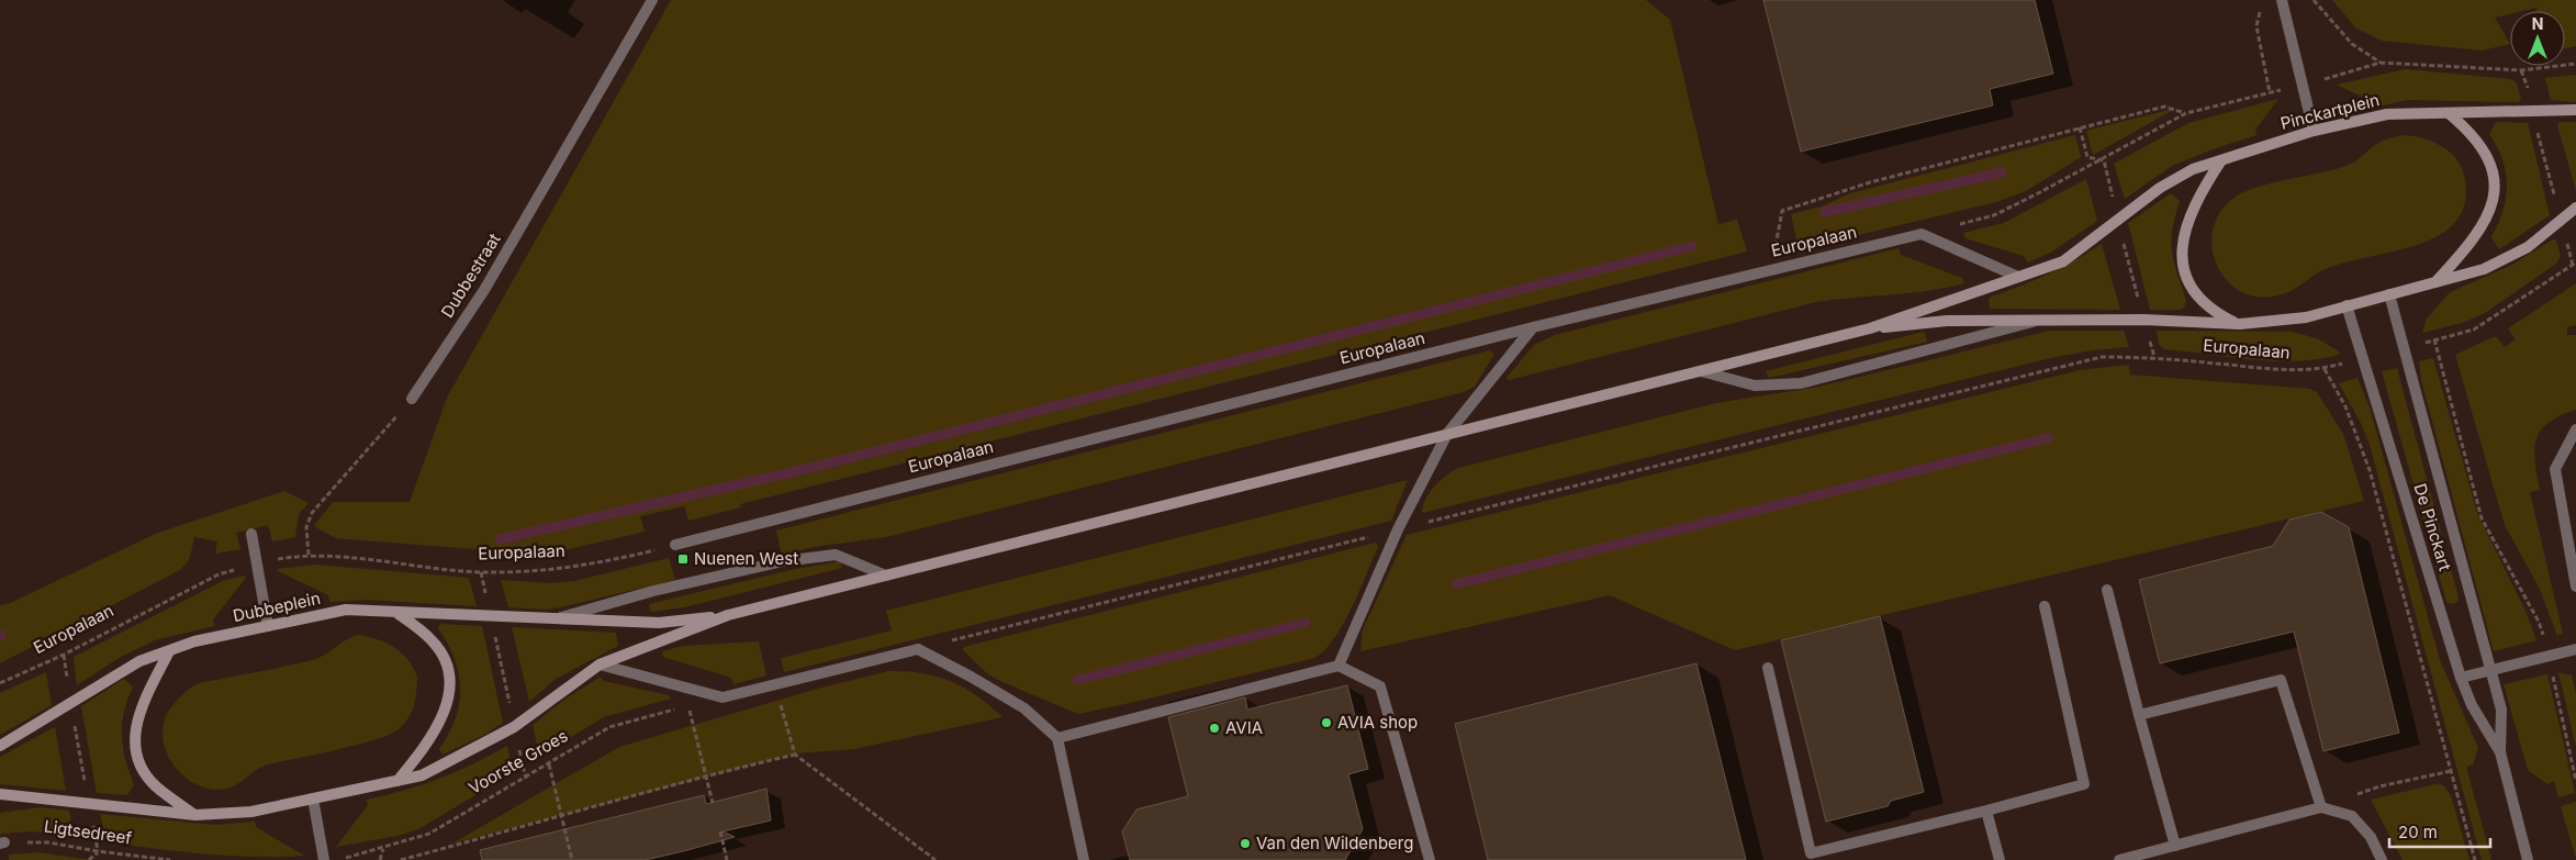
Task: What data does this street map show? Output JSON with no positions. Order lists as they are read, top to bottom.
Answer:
{
  "streets": {
    "main road": ["Pinckartplein", "Europalaan", "Dubbeplein"],
    "street": ["Dubbestraat", "De Pinckart"],
    "path": ["Voorste Groes", "Ligtsedreef"]
  },
  "crossings": [
    ["Pinckartplein", "Europalaan"],
    ["Europalaan", "Dubbeplein"]
  ],
  "places": {
    "transit": ["Nuenen West"],
    "other": ["AVIA shop", "AVIA", "Van den Wildenberg"]
  },
  "scale_bar": "20 m",
  "north": "top"
}
